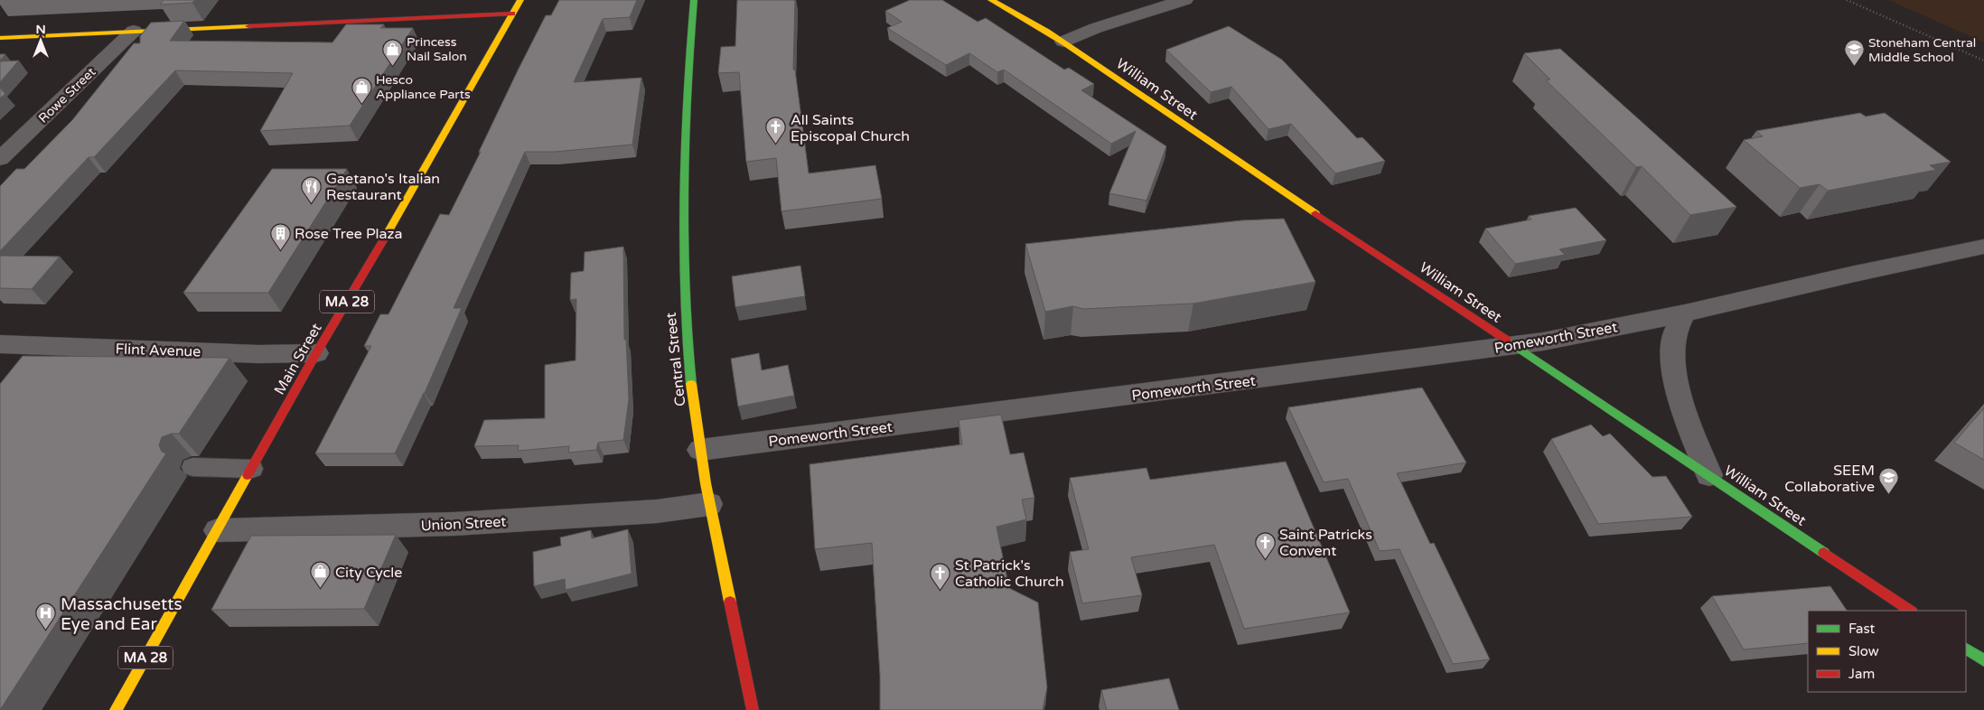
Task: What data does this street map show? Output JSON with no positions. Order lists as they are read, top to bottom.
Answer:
{
  "streets": {
    "main road": [
      "William Street",
      "MA 28",
      "Main Street",
      "Central Street"
    ],
    "street": [
      "Rowe Street",
      "Pomeworth Street",
      "Flint Avenue",
      "Union Street"
    ]
  },
  "crossings": [
    ["William Street", "Pomeworth Street"],
    ["Pomeworth Street", "Central Street"],
    ["Flint Avenue", "Main Street"],
    ["Main Street", "Union Street"],
    ["Central Street", "Union Street"]
  ],
  "places": {
    "shop": ["Princess Nail Salon", "Hesco Appliance Parts", "City Cycle"],
    "school or university": ["Stoneham Central Middle School", "SEEM Collaborative"],
    "church": ["All Saints Episcopal Church", "Saint Patricks Convent", "St Patrick's Catholic Church"],
    "restaurant": ["Gaetano's Italian Restaurant"],
    "building": ["Rose Tree Plaza"],
    "hospital": ["Massachusetts Eye and Ear"]
  },
  "legend": ["Fast", "Slow", "Jam"],
  "north": "top"
}
